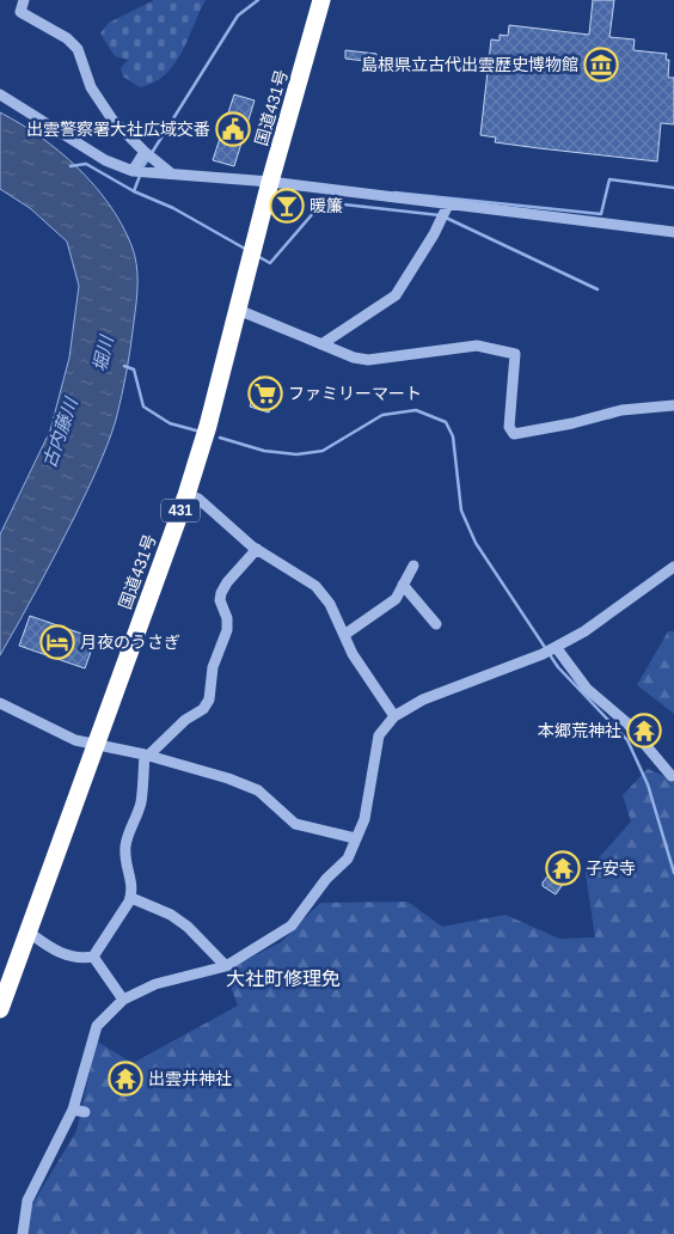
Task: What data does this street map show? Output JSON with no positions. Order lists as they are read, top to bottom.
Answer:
{
  "streets": {
    "highway": ["国道431号", "431"]
  },
  "districts": ["大社町修理免"],
  "water": ["堀川", "古内藤川"],
  "places": {
    "museum": ["島根県立古代出雲歴史博物館"],
    "public building": ["出雲警察署大社広域交番"],
    "bar": ["暖簾"],
    "supermarket": ["ファミリーマート"],
    "hotel": ["月夜のうさぎ"],
    "temple": ["本郷荒神社", "子安寺", "出雲井神社"]
  }
}
